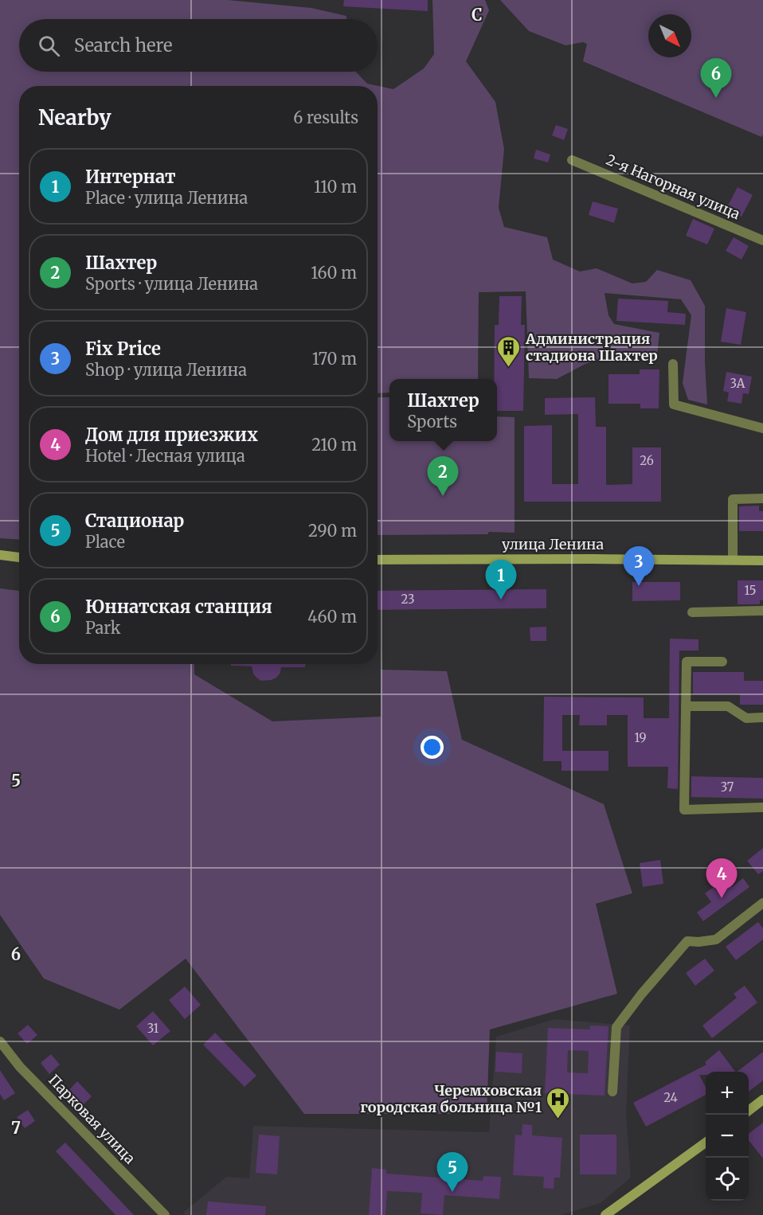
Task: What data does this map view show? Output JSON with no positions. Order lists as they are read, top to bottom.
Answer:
{
  "streets": {
    "main road": ["улица Ленина"],
    "street": ["2-я Нагорная улица", "Парковая улица"]
  },
  "places": {
    "building": ["Администрация стадиона Шахтер"],
    "hospital": ["Черемховская городская больница №1"]
  },
  "house_numbers": [
    "3А",
    "26",
    "15",
    "23",
    "19",
    "37",
    "31",
    "24"
  ],
  "north": "bottom right",
  "page": {
    "search": "Search here",
    "pins": [
      "6",
      "2",
      "3",
      "1",
      "4",
      "5"
    ],
    "heading": ["Nearby", "6 results"],
    "list": [
      {
        "mark": "1",
        "name": "Интернат",
        "note": "Place · улица Ленина",
        "value": "110 m"
      },
      {
        "mark": "2",
        "name": "Шахтер",
        "note": "Sports · улица Ленина",
        "value": "160 m"
      },
      {
        "mark": "3",
        "name": "Fix Price",
        "note": "Shop · улица Ленина",
        "value": "170 m"
      },
      {
        "mark": "4",
        "name": "Дом для приезжих",
        "note": "Hotel · Лесная улица",
        "value": "210 m"
      },
      {
        "mark": "5",
        "name": "Стационар",
        "note": "Place",
        "value": "290 m"
      },
      {
        "mark": "6",
        "name": "Юннатская станция",
        "note": "Park",
        "value": "460 m"
      }
    ],
    "popup": ["Шахтер", "Sports"],
    "map_buttons": ["+", "−"]
  },
  "grid": {
    "columns": ["C"],
    "rows": ["5", "6", "7"]
  }
}
